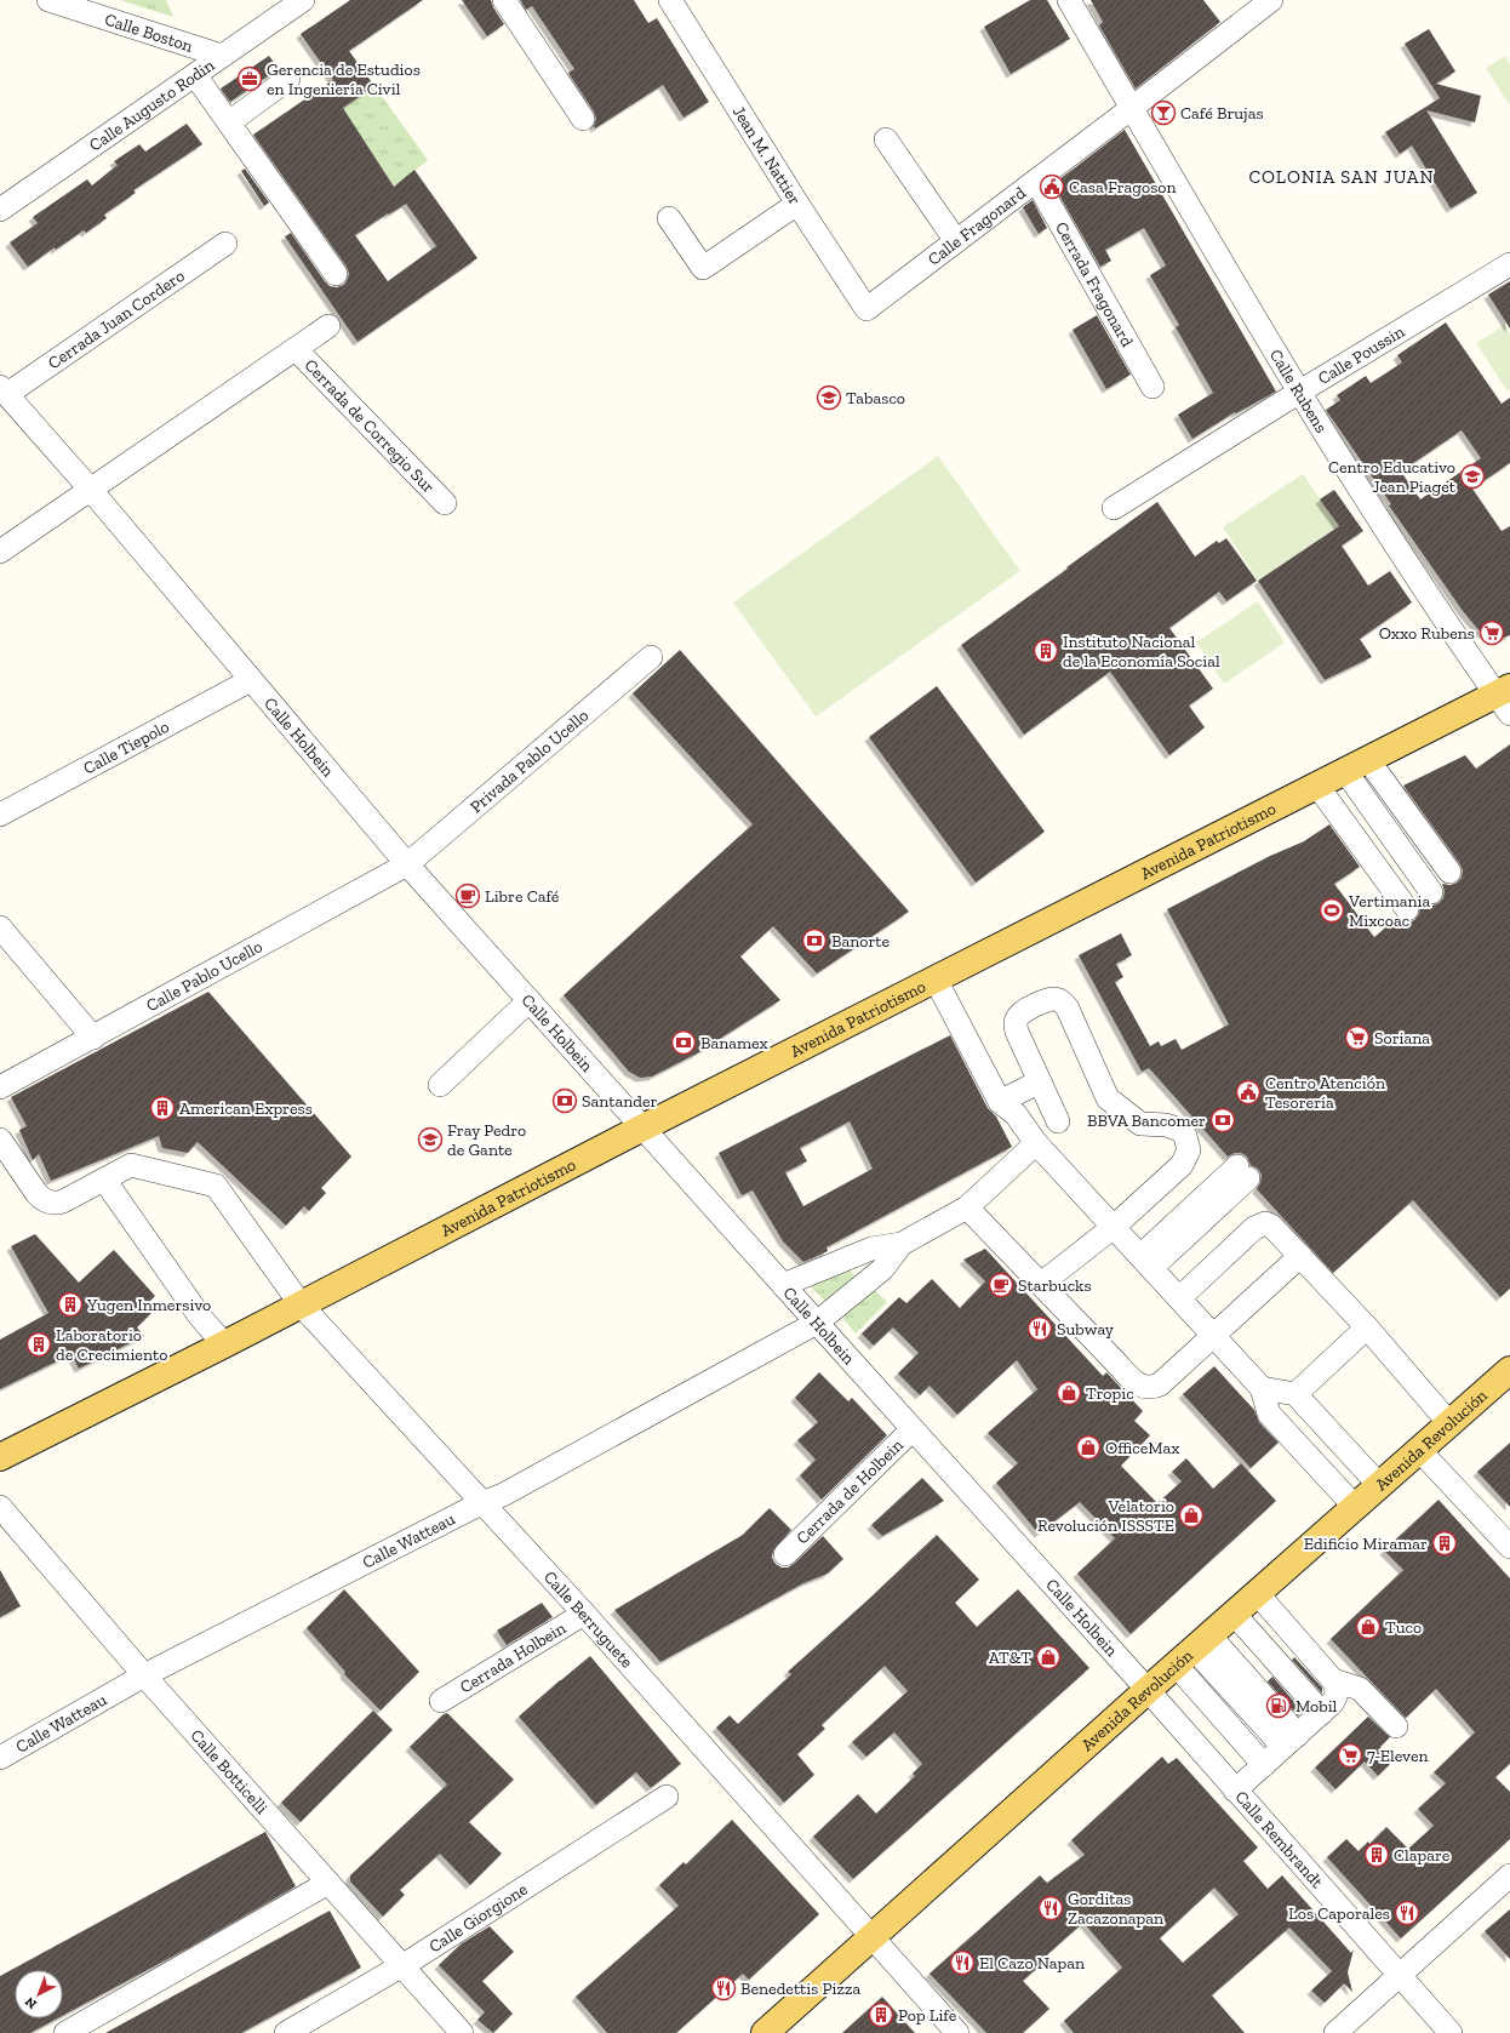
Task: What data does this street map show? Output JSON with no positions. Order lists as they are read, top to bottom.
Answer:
{
  "streets": {
    "main road": ["Avenida Patriotismo", "Avenida Revolución"],
    "street": [
      "Calle Boston",
      "Calle Augusto Rodin",
      "Jean M. Nattier",
      "Calle Fragonard",
      "Cerrada Fragonard",
      "Cerrada Juan Cordero",
      "Calle Poussin",
      "Calle Rubens",
      "Cerrada de Corregio Sur",
      "Calle Holbein",
      "Calle Tiepolo",
      "Privada Pablo Ucello",
      "Calle Pablo Ucello",
      "Cerrada de Holbein",
      "Calle Watteau",
      "Calle Berruguete",
      "Cerrada Holbein",
      "Calle Botticelli",
      "Calle Rembrandt",
      "Calle Giorgione"
    ]
  },
  "crossings": [
    ["Calle Boston", "Calle Augusto Rodin"],
    ["Jean M. Nattier", "Calle Fragonard"],
    ["Calle Fragonard", "Cerrada Fragonard"],
    ["Calle Fragonard", "Calle Rubens"],
    ["Cerrada Juan Cordero", "Calle Holbein"],
    ["Calle Poussin", "Calle Rubens"],
    ["Calle Rubens", "Avenida Patriotismo"],
    ["Calle Holbein", "Calle Tiepolo"],
    ["Calle Holbein", "Privada Pablo Ucello"],
    ["Calle Holbein", "Avenida Patriotismo"],
    ["Calle Holbein", "Calle Pablo Ucello"],
    ["Calle Holbein", "Avenida Revolución"],
    ["Calle Holbein", "Cerrada de Holbein"],
    ["Calle Holbein", "Calle Watteau"],
    ["Calle Holbein", "Calle Rembrandt"],
    ["Privada Pablo Ucello", "Calle Pablo Ucello"],
    ["Avenida Patriotismo", "Calle Berruguete"],
    ["Avenida Revolución", "Calle Berruguete"],
    ["Avenida Revolución", "Calle Rembrandt"],
    ["Calle Watteau", "Calle Berruguete"],
    ["Calle Watteau", "Calle Botticelli"],
    ["Calle Berruguete", "Cerrada Holbein"],
    ["Calle Botticelli", "Calle Giorgione"]
  ],
  "districts": ["COLONIA SAN JUAN"],
  "places": {
    "office": ["Gerencia de Estudios en Ingeniería Civil"],
    "bar": ["Café Brujas"],
    "public building": ["Casa Fragoson", "Centro Atención Tesorería"],
    "school or university": ["Tabasco", "Centro Educativo Jean Piaget", "Fray Pedro de Gante"],
    "supermarket": ["Oxxo Rubens", "Soriana", "7-Eleven"],
    "building": [
      "Instituto Nacional de la Economía Social",
      "American Express",
      "Yugen Inmersivo",
      "Laboratorio de Crecimiento",
      "Edificio Miramar",
      "Clapare",
      "Pop Life"
    ],
    "cafe": ["Libre Café", "Starbucks"],
    "sports": ["Vertimania Mixcoac"],
    "bank": [
      "Banorte",
      "Banamex",
      "Santander",
      "BBVA Bancomer"
    ],
    "restaurant": [
      "Subway",
      "Gorditas Zacazonapan",
      "Los Caporales",
      "El Cazo Napan",
      "Benedettis Pizza"
    ],
    "shop": [
      "Tropic",
      "OfficeMax",
      "Velatorio Revolución ISSSTE",
      "Tuco",
      "AT&T"
    ],
    "fuel station": ["Mobil"]
  },
  "north": "bottom left"
}
